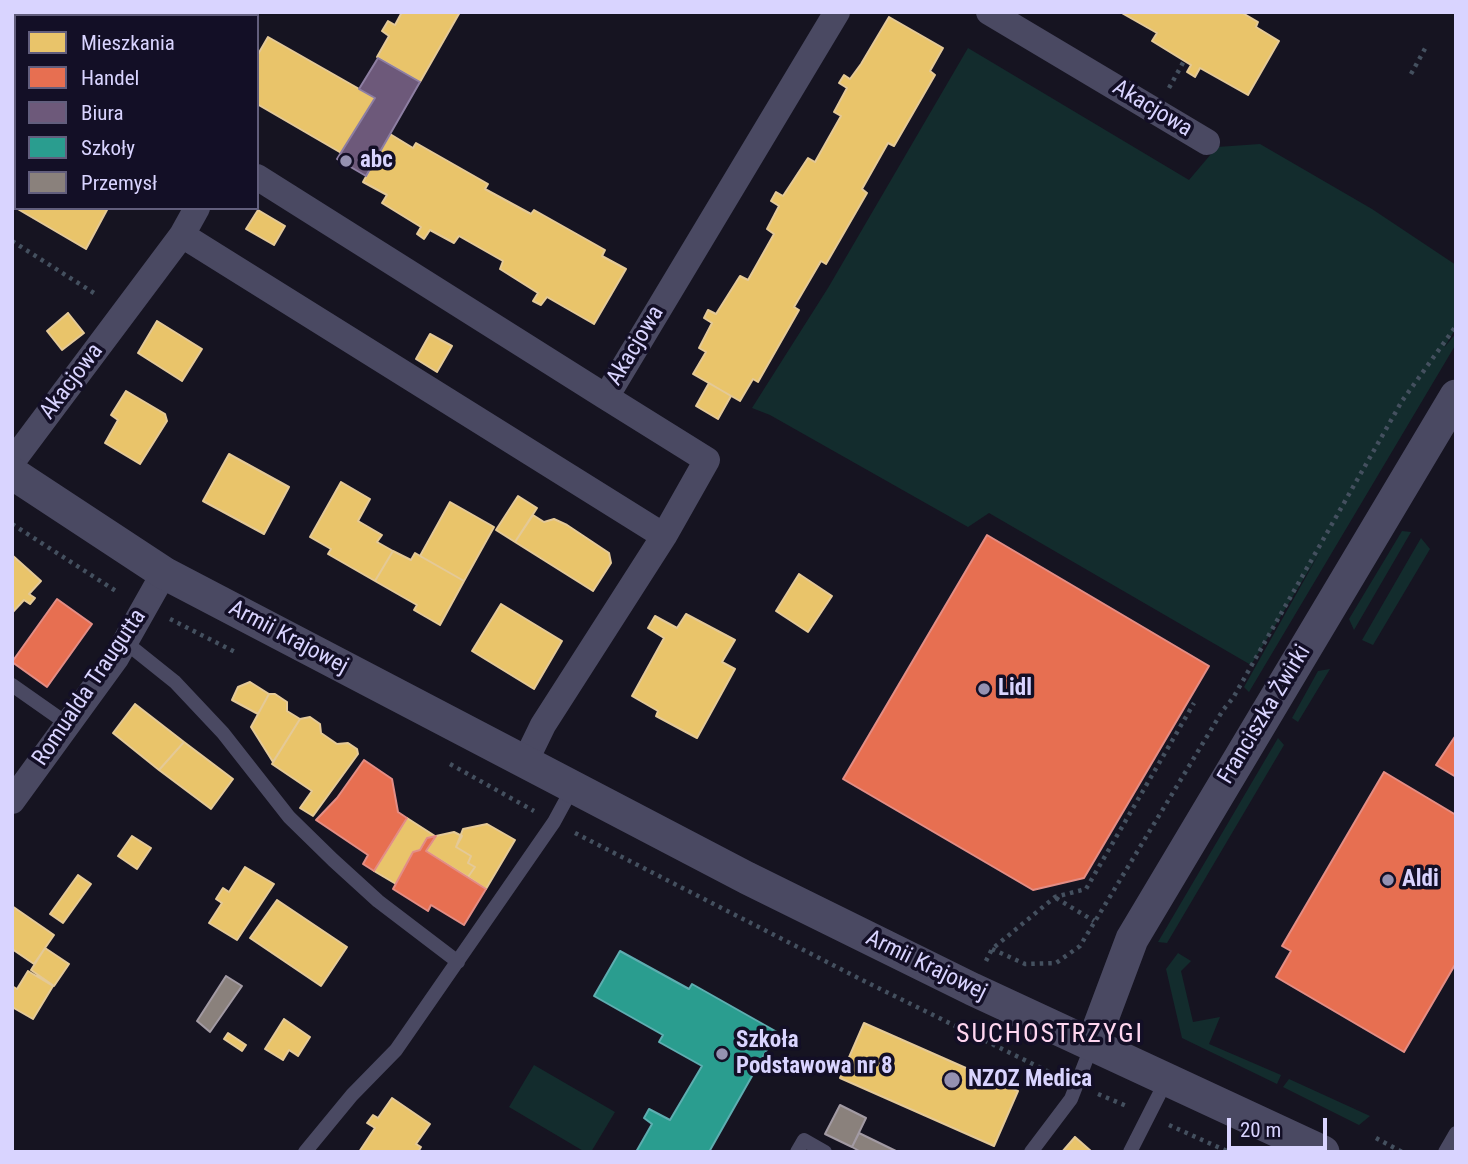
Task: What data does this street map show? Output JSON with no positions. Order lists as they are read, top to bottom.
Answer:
{
  "streets": {
    "street": [
      "Akacjowa",
      "Armii Krajowej",
      "Romualda Traugutta",
      "Franciszka Żwirki"
    ]
  },
  "crossings": [
    ["Armii Krajowej", "Romualda Traugutta"],
    ["Armii Krajowej", "Franciszka Żwirki"]
  ],
  "districts": ["SUCHOSTRZYGI"],
  "places": [
    "abc",
    "Lidl",
    "Aldi",
    "Szkoła Podstawowa nr 8",
    "NZOZ Medica"
  ],
  "legend": [
    "Mieszkania",
    "Handel",
    "Biura",
    "Szkoły",
    "Przemysł"
  ],
  "scale_bar": "20 m"
}
